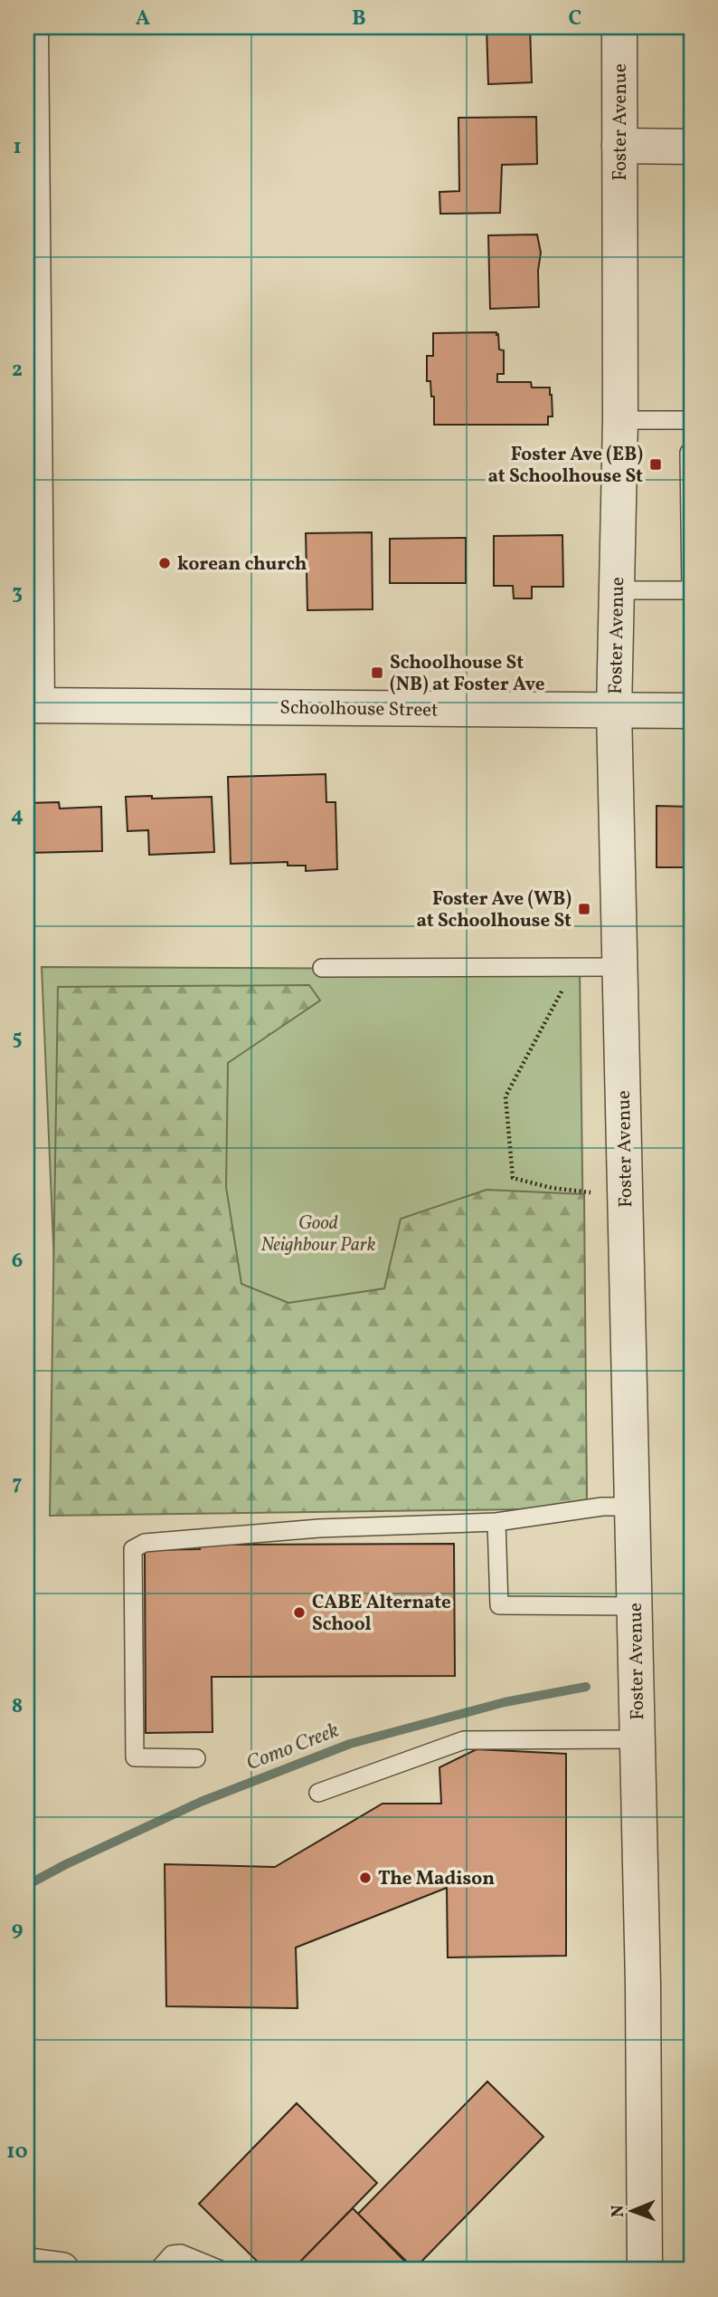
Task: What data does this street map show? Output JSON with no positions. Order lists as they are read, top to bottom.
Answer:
{
  "streets": {
    "street": ["Foster Avenue", "Schoolhouse Street"]
  },
  "crossings": [
    ["Foster Avenue", "Schoolhouse Street"]
  ],
  "water": ["Como Creek"],
  "parks": ["Good Neighbour Park"],
  "places": {
    "transit": ["Foster Ave (EB) at Schoolhouse St", "Schoolhouse St (NB) at Foster Ave", "Foster Ave (WB) at Schoolhouse St"],
    "other": ["korean church", "CABE Alternate School", "The Madison"]
  },
  "north": "left",
  "grid": {
    "columns": ["A", "B", "C"],
    "rows": [
      "1",
      "2",
      "3",
      "4",
      "5",
      "6",
      "7",
      "8",
      "9",
      "10"
    ]
  }
}
